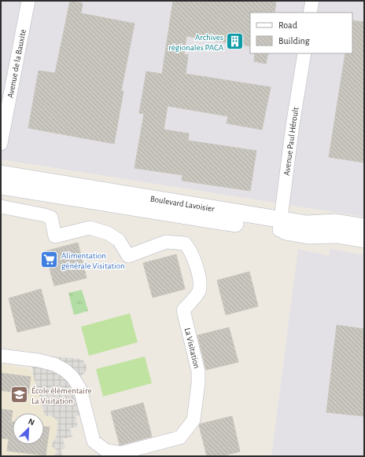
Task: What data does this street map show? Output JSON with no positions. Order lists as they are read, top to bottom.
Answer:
{
  "streets": {
    "street": [
      "Avenue de la Bauxite",
      "Avenue Paul Héroult",
      "Boulevard Lavoisier",
      "La Visitation"
    ]
  },
  "crossings": [
    ["Avenue Paul Héroult", "Boulevard Lavoisier"]
  ],
  "places": {
    "building": ["Archives régionales PACA"],
    "supermarket": ["Alimentation générale Visitation"],
    "school or university": ["École élémentaire La Visitation"]
  },
  "legend": ["Road", "Building"],
  "north": "top right"
}
